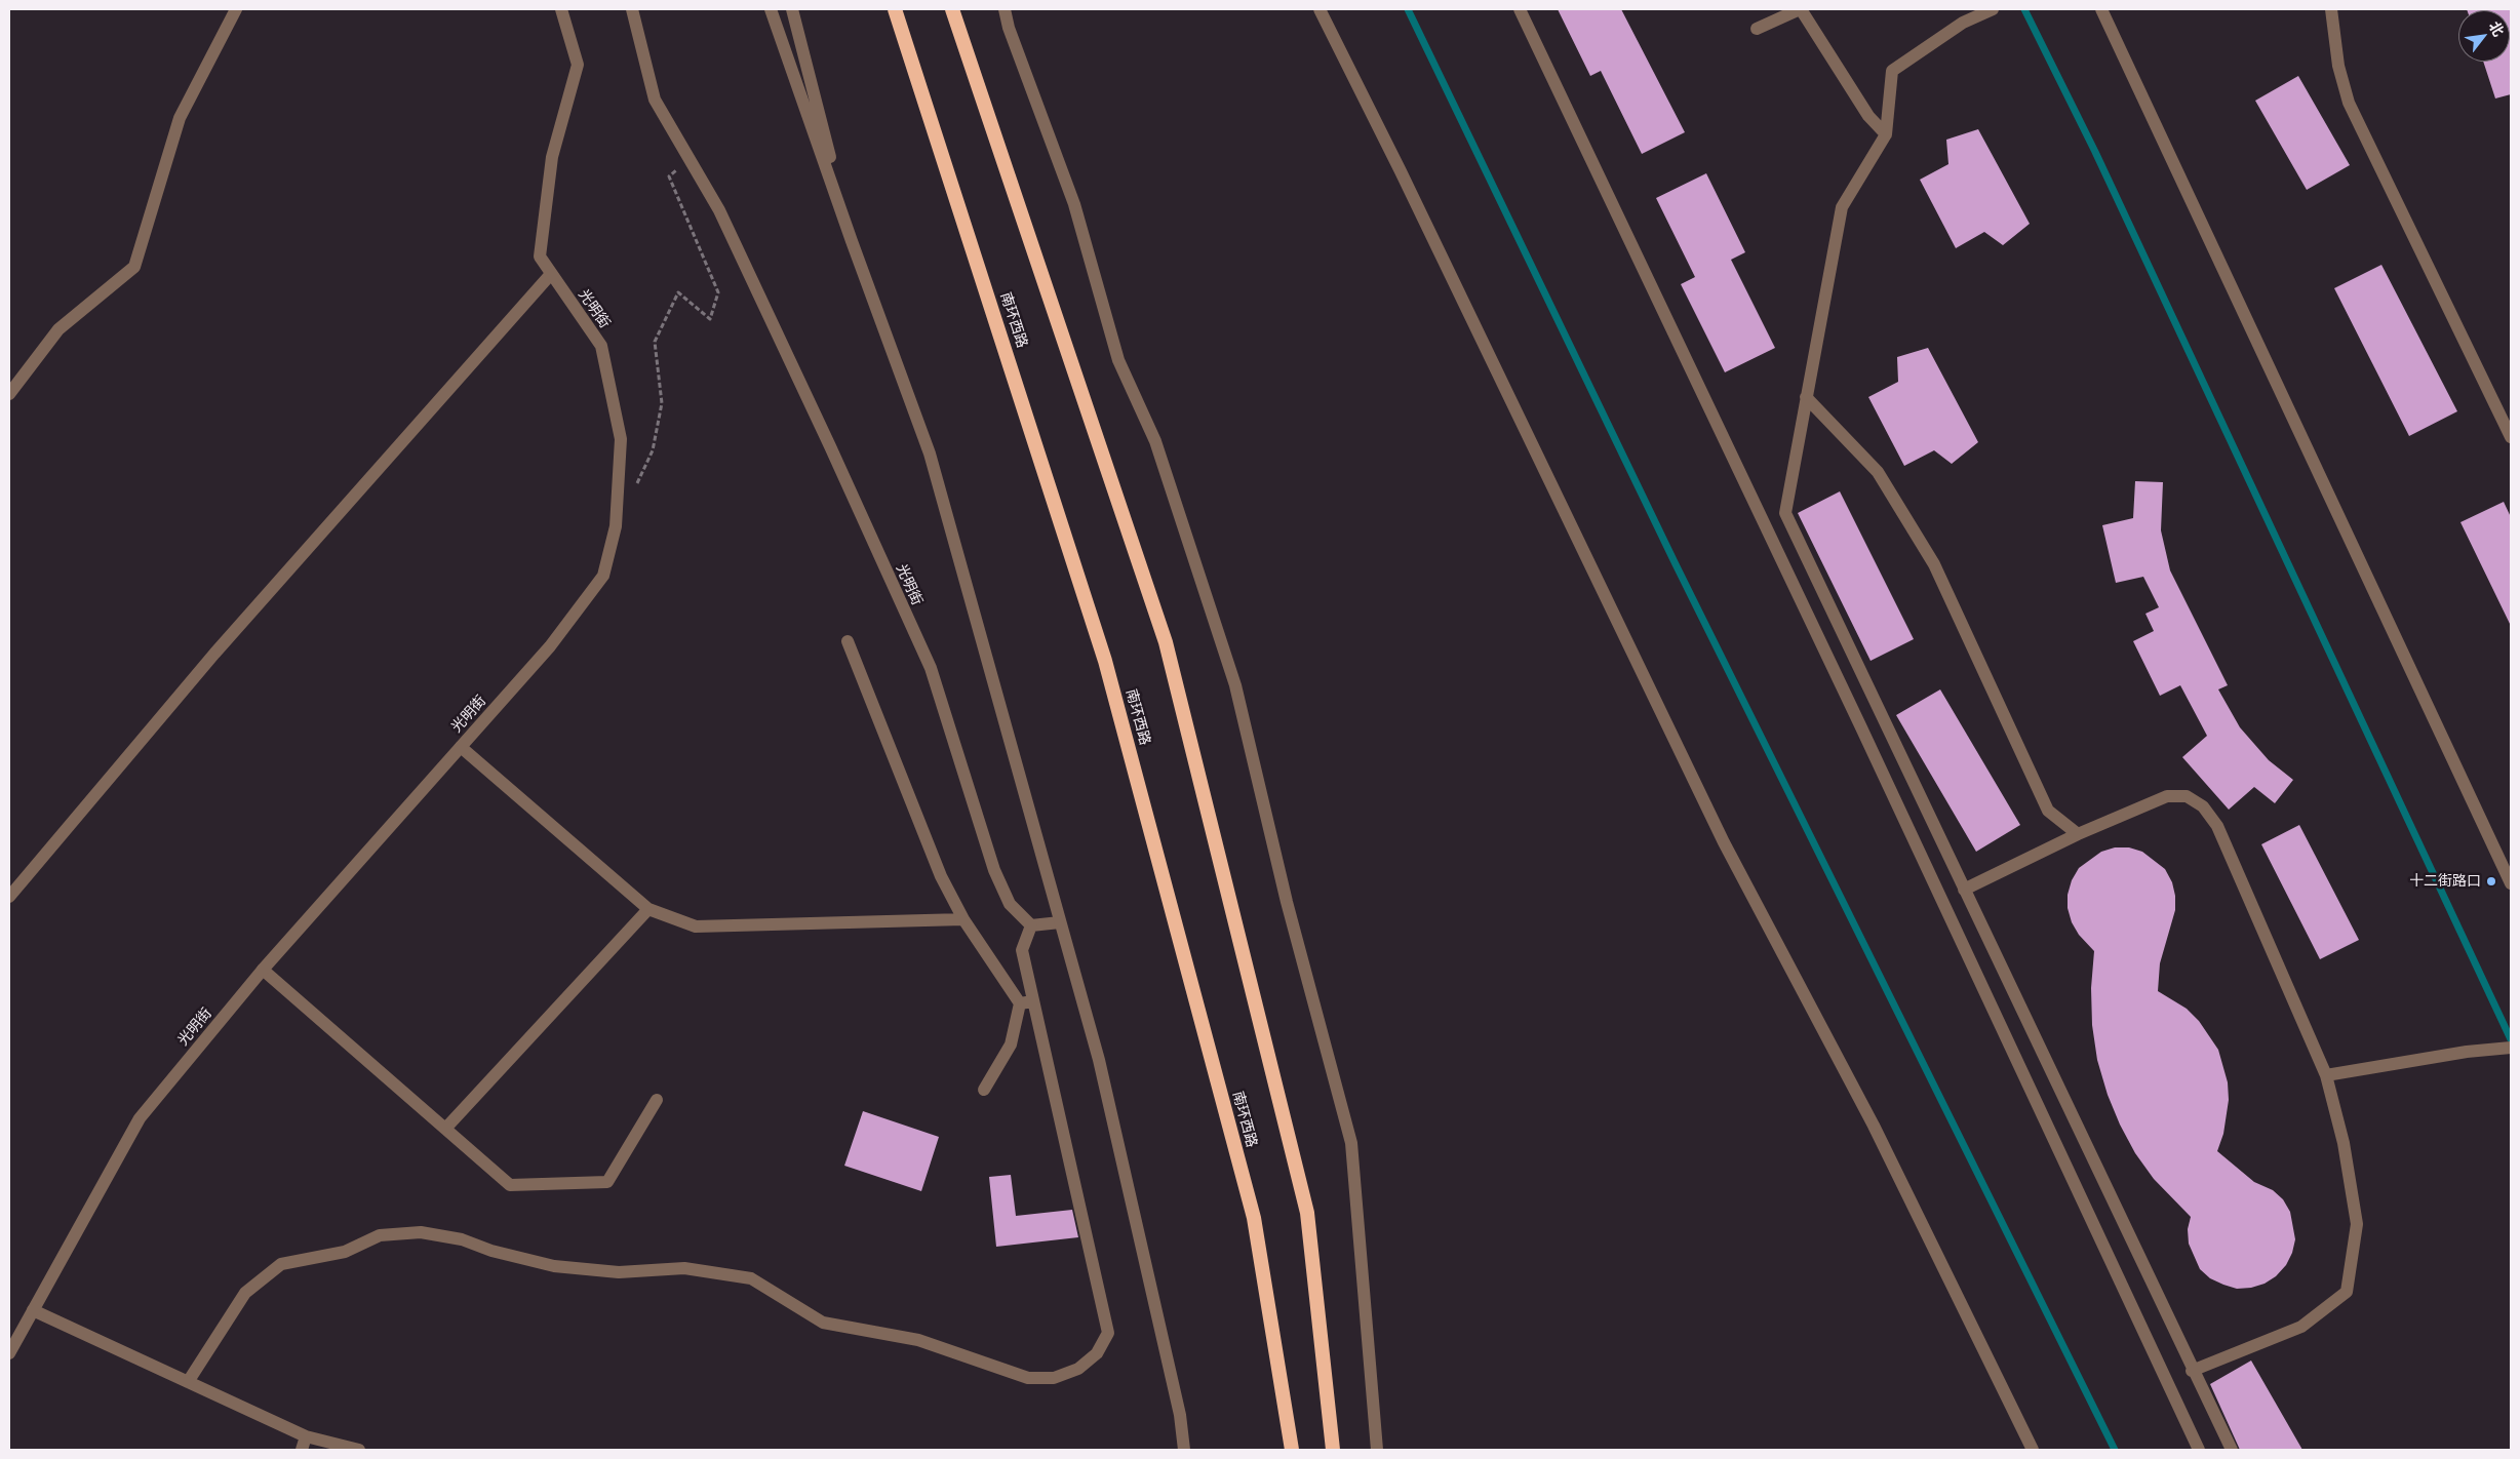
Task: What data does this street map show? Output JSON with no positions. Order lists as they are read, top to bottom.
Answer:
{
  "streets": {
    "highway": ["南环西路"],
    "street": ["光明街"]
  },
  "places": ["十二街路口"],
  "north": "top right"
}
